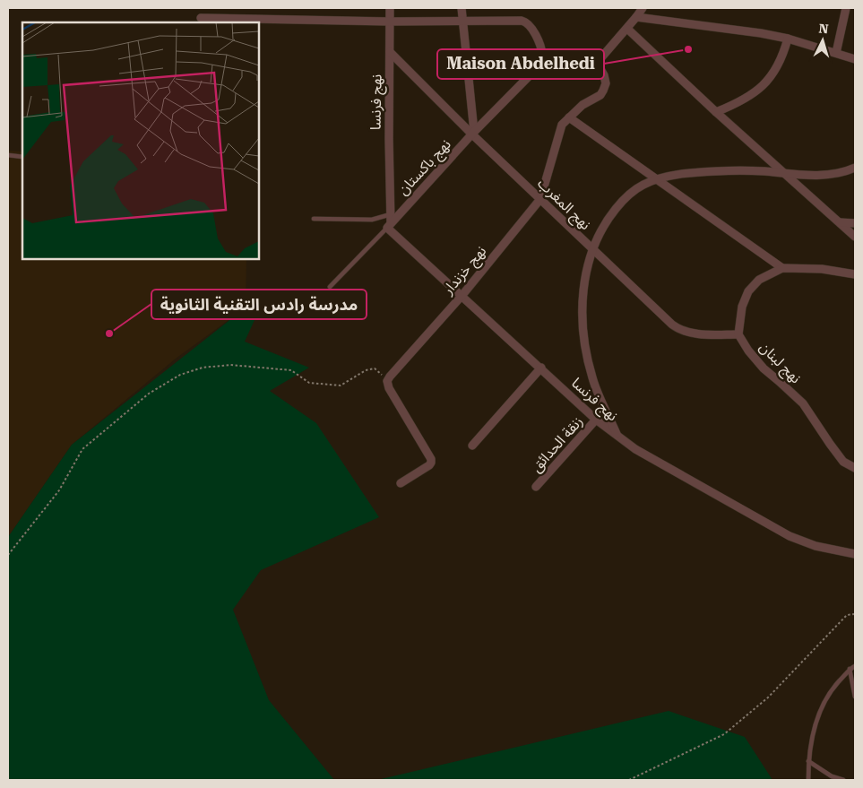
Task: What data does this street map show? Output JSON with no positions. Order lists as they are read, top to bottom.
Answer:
{
  "streets": {
    "street": [
      "نهج فرنسا",
      "نهج باكستان",
      "نهج المغرب",
      "نهج خزندار",
      "نهج لبنان",
      "زنقة الحدائق"
    ]
  },
  "crossings": [
    ["نهج فرنسا", "نهج باكستان"],
    ["نهج فرنسا", "نهج المغرب"],
    ["نهج فرنسا", "نهج خزندار"],
    ["نهج فرنسا", "زنقة الحدائق"],
    ["نهج باكستان", "نهج المغرب"],
    ["نهج المغرب", "نهج خزندار"],
    ["نهج المغرب", "نهج لبنان"]
  ],
  "places": ["Maison Abdelhedi", "مدرسة رادس التقنية الثانوية"],
  "north": "top"
}
